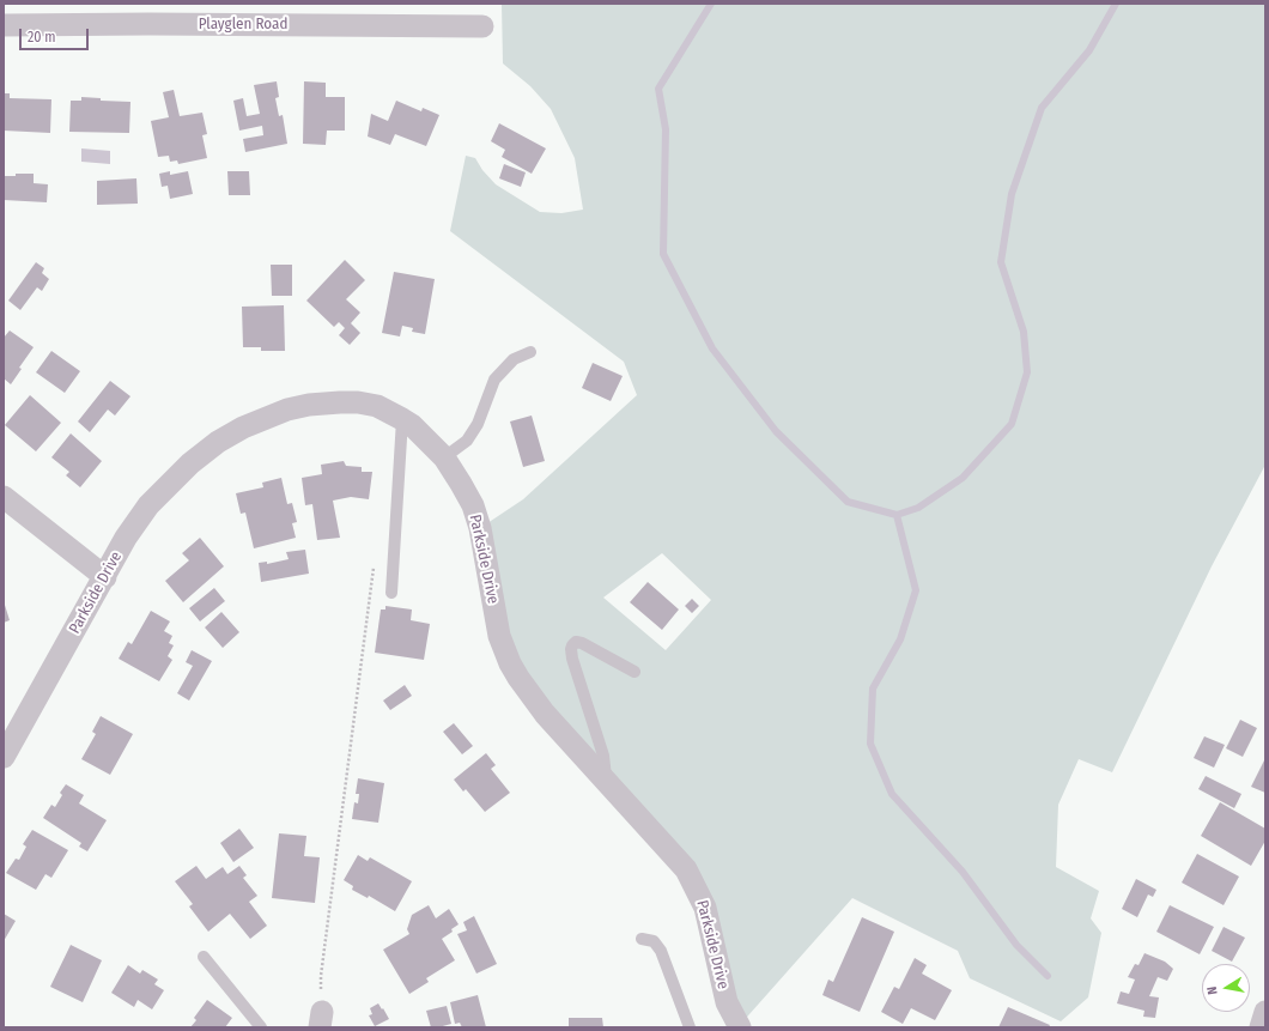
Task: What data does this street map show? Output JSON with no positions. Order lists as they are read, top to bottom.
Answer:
{
  "streets": {
    "street": ["Playglen Road", "Parkside Drive"]
  },
  "scale_bar": "20 m",
  "north": "left"
}
